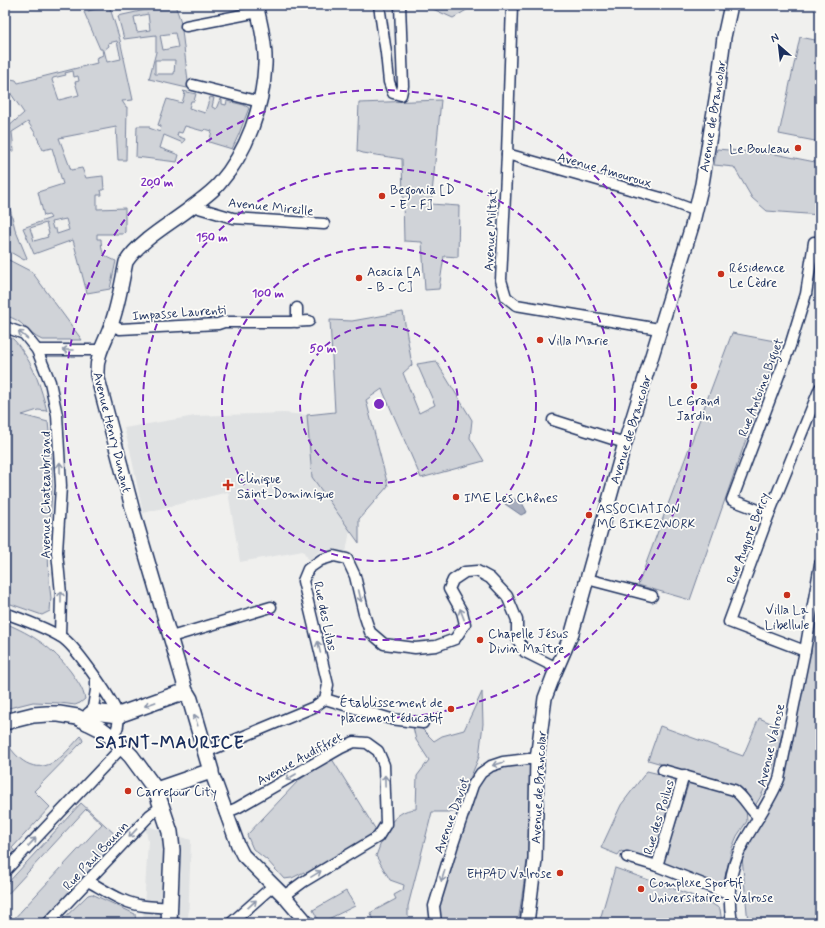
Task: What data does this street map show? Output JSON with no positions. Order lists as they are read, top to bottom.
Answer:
{
  "streets": {
    "street": [
      "Avenue de Brancolar",
      "Avenue Amouroux",
      "Avenue Mireille",
      "Avenue Miltat",
      "Impasse Laurenti",
      "Rue Antoine Biguet",
      "Avenue Henry Dunant",
      "Avenue Chateaubriand",
      "Rue Auguste Bercy",
      "Rue des Lilas",
      "Avenue Valrose",
      "Avenue Audiffret",
      "Avenue Daviot",
      "Rue des Poilus",
      "Rue Paul Bounin"
    ]
  },
  "crossings": [
    ["Avenue de Brancolar", "Avenue Amouroux"],
    ["Avenue de Brancolar", "Avenue Miltat"],
    ["Avenue de Brancolar", "Rue des Lilas"],
    ["Avenue de Brancolar", "Avenue Daviot"],
    ["Avenue Amouroux", "Avenue Miltat"],
    ["Avenue Mireille", "Avenue Henry Dunant"],
    ["Impasse Laurenti", "Avenue Henry Dunant"],
    ["Rue Antoine Biguet", "Rue Auguste Bercy"],
    ["Rue Auguste Bercy", "Avenue Valrose"]
  ],
  "one_way": ["Avenue Chateaubriand", "Avenue Daviot"],
  "districts": ["SAINT-MAURICE"],
  "places": {
    "other": [
      "Le Bouleau",
      "Begonia [D - E - F]",
      "Résidence Le Cèdre",
      "Acacia [A - B - C]",
      "Villa Marie",
      "Le Grand Jardin",
      "IME Les Chênes",
      "ASSOCIATION MC BIKE2WORK",
      "Villa La Libellule",
      "Chapelle Jésus Divin Maître",
      "Établissement de placement éducatif",
      "Carrefour City",
      "EHPAD Valrose",
      "Complexe Sportif Universitaire - Valrose"
    ],
    "health": ["Clinique Saint-Dominique"]
  },
  "north": "top left",
  "rings": [
    "200 m",
    "150 m",
    "100 m",
    "50 m"
  ]
}
